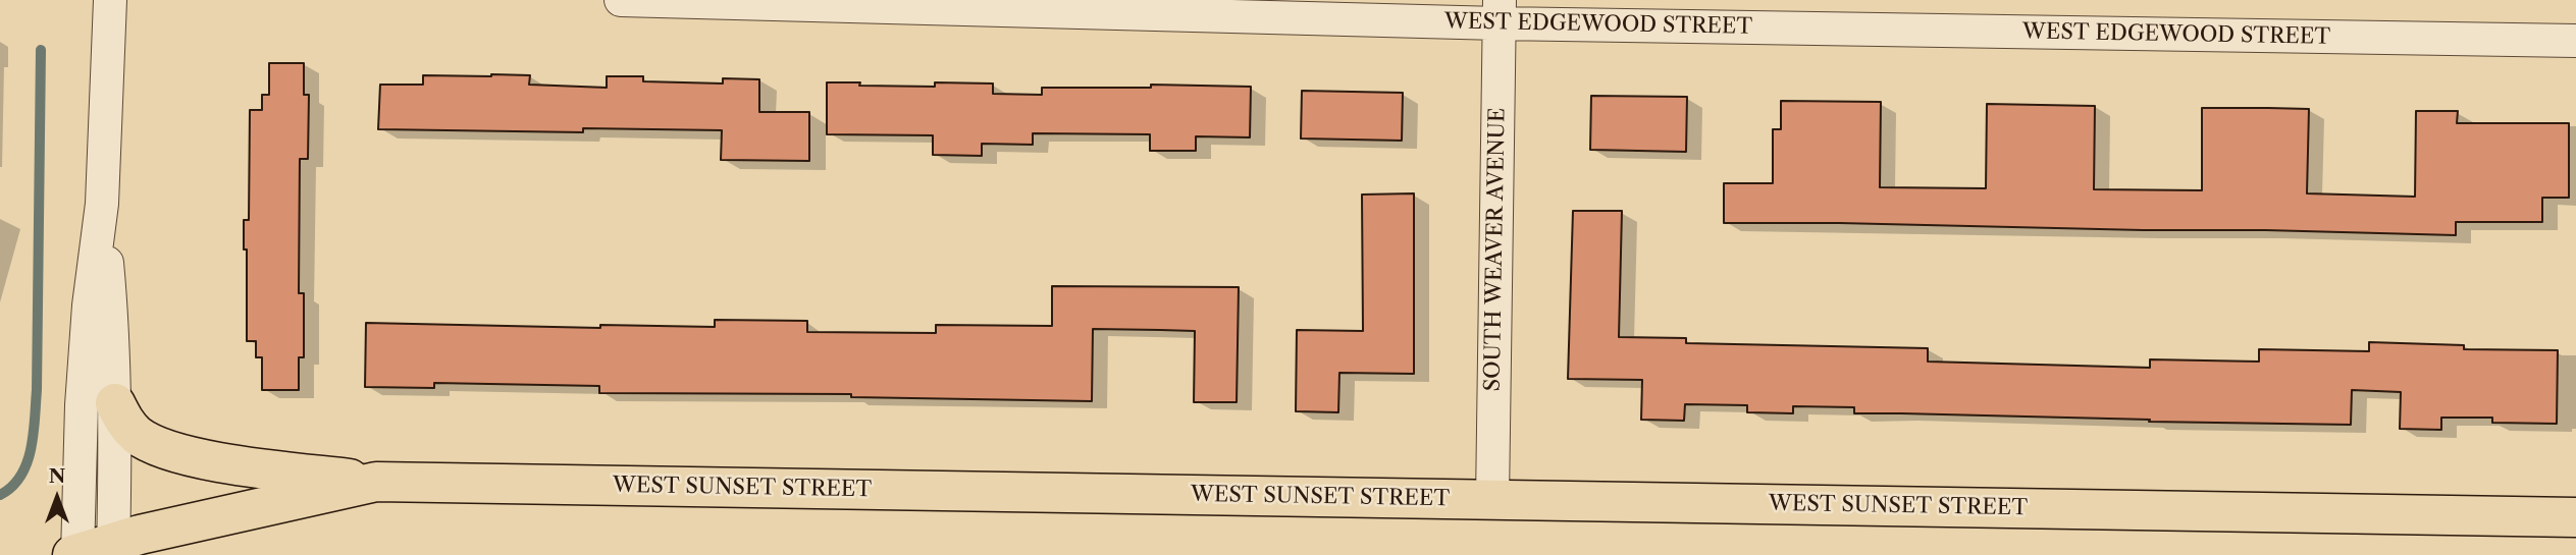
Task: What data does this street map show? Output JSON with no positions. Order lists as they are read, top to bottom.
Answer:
{
  "streets": {
    "main road": ["WEST SUNSET STREET"],
    "street": ["WEST EDGEWOOD STREET", "SOUTH WEAVER AVENUE"]
  },
  "crossings": [
    ["WEST EDGEWOOD STREET", "SOUTH WEAVER AVENUE"],
    ["SOUTH WEAVER AVENUE", "WEST SUNSET STREET"]
  ],
  "north": "top"
}
